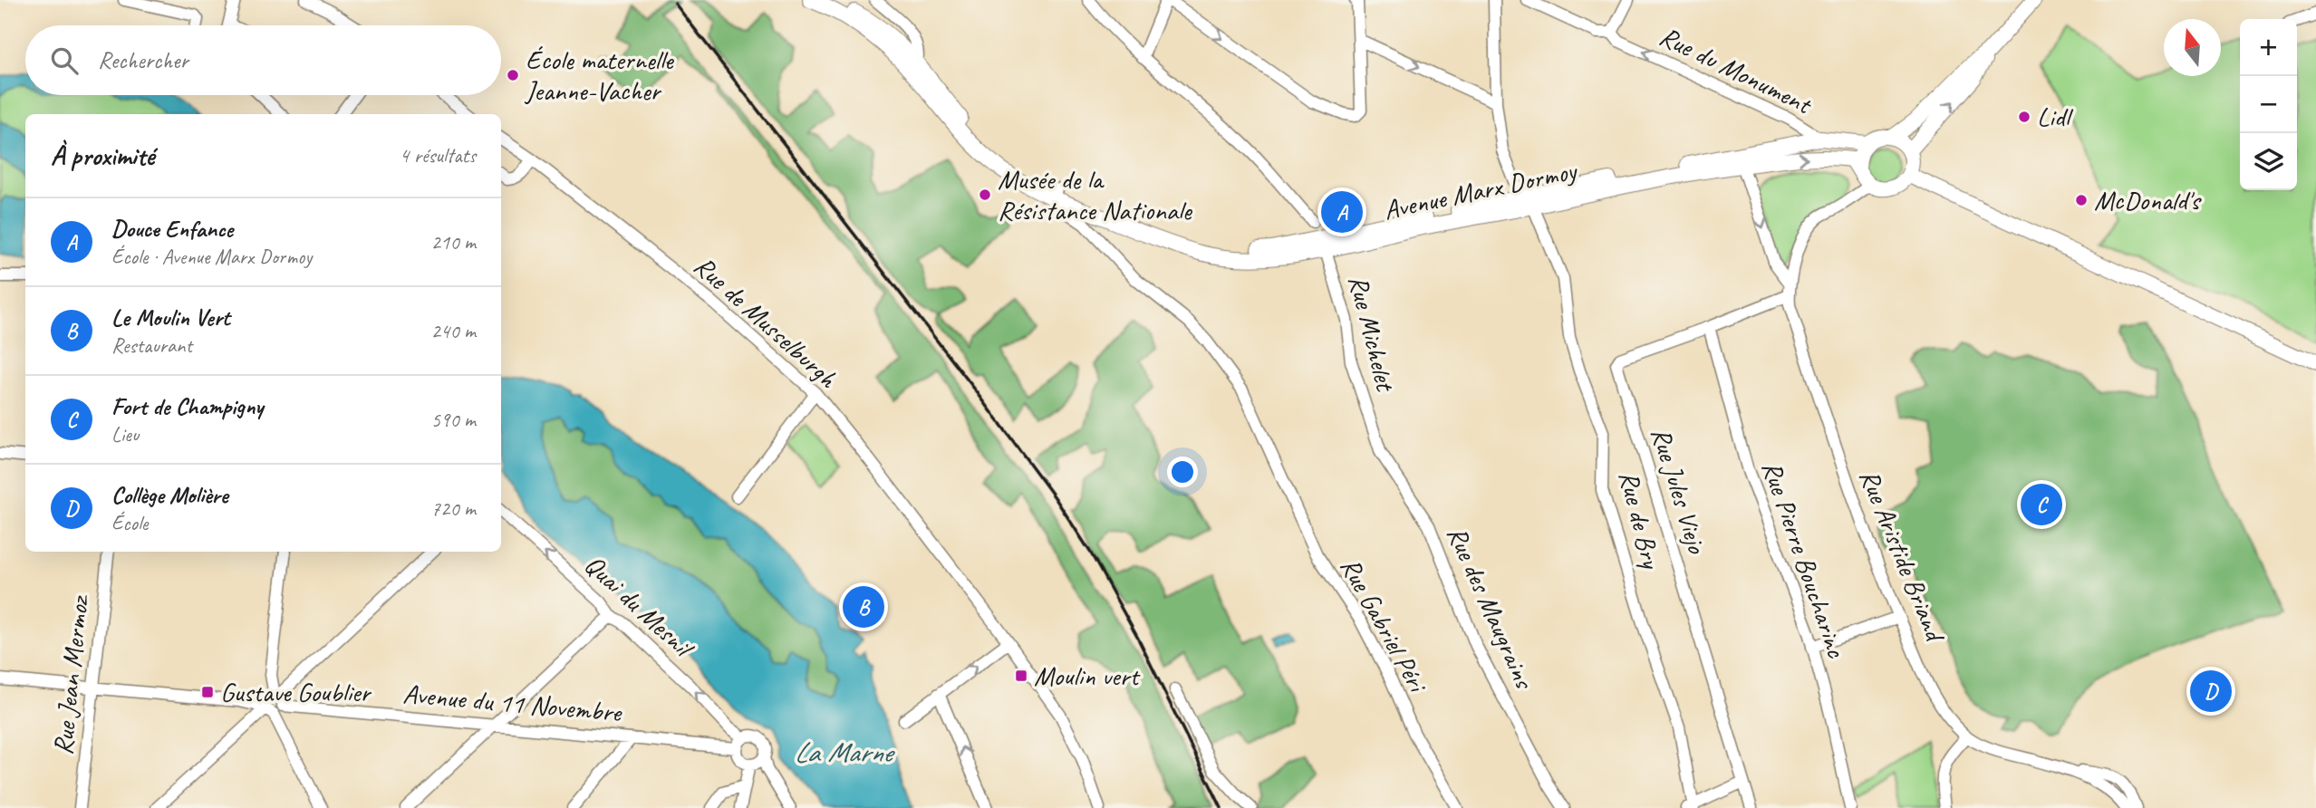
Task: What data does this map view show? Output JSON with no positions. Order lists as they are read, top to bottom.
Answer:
{
  "streets": {
    "main road": ["Avenue Marx Dormoy"],
    "street": [
      "Rue du Monument",
      "Rue de Musselburgh",
      "Rue Michelet",
      "Rue Jules Viejo",
      "Rue de Bry",
      "Rue Aristide Briand",
      "Rue Pierre Boucharinc",
      "Quai du Mesnil",
      "Rue des Maugrains",
      "Rue Gabriel Péri",
      "Rue Jean Mermoz",
      "Avenue du 11 Novembre"
    ]
  },
  "crossings": [
    ["Rue du Monument", "Avenue Marx Dormoy"],
    ["Avenue Marx Dormoy", "Rue Michelet"],
    ["Avenue Marx Dormoy", "Rue de Bry"],
    ["Avenue Marx Dormoy", "Rue Aristide Briand"],
    ["Avenue Marx Dormoy", "Rue Gabriel Péri"],
    ["Rue Michelet", "Rue des Maugrains"],
    ["Rue Jules Viejo", "Rue Aristide Briand"],
    ["Rue Jules Viejo", "Rue Pierre Boucharinc"],
    ["Quai du Mesnil", "Avenue du 11 Novembre"]
  ],
  "one_way": ["Rue du Monument", "Quai du Mesnil"],
  "water": ["La Marne"],
  "places": {
    "other": [
      "École maternelle Jeanne-Vacher",
      "Lidl",
      "Musée de la Résistance Nationale",
      "McDonald's"
    ],
    "transit": ["Moulin vert", "Gustave Goublier"]
  },
  "north": "top",
  "page": {
    "map_buttons": ["+", "−"],
    "search": "Rechercher",
    "heading": ["À proximité", "4 résultats"],
    "pins": [
      "A",
      "C",
      "B",
      "D"
    ],
    "list": [
      {
        "mark": "A",
        "name": "Douce Enfance",
        "note": "École · Avenue Marx Dormoy",
        "value": "210 m"
      },
      {
        "mark": "B",
        "name": "Le Moulin Vert",
        "note": "Restaurant",
        "value": "240 m"
      },
      {
        "mark": "C",
        "name": "Fort de Champigny",
        "note": "Lieu",
        "value": "590 m"
      },
      {
        "mark": "D",
        "name": "Collège Molière",
        "note": "École",
        "value": "720 m"
      }
    ]
  }
}
